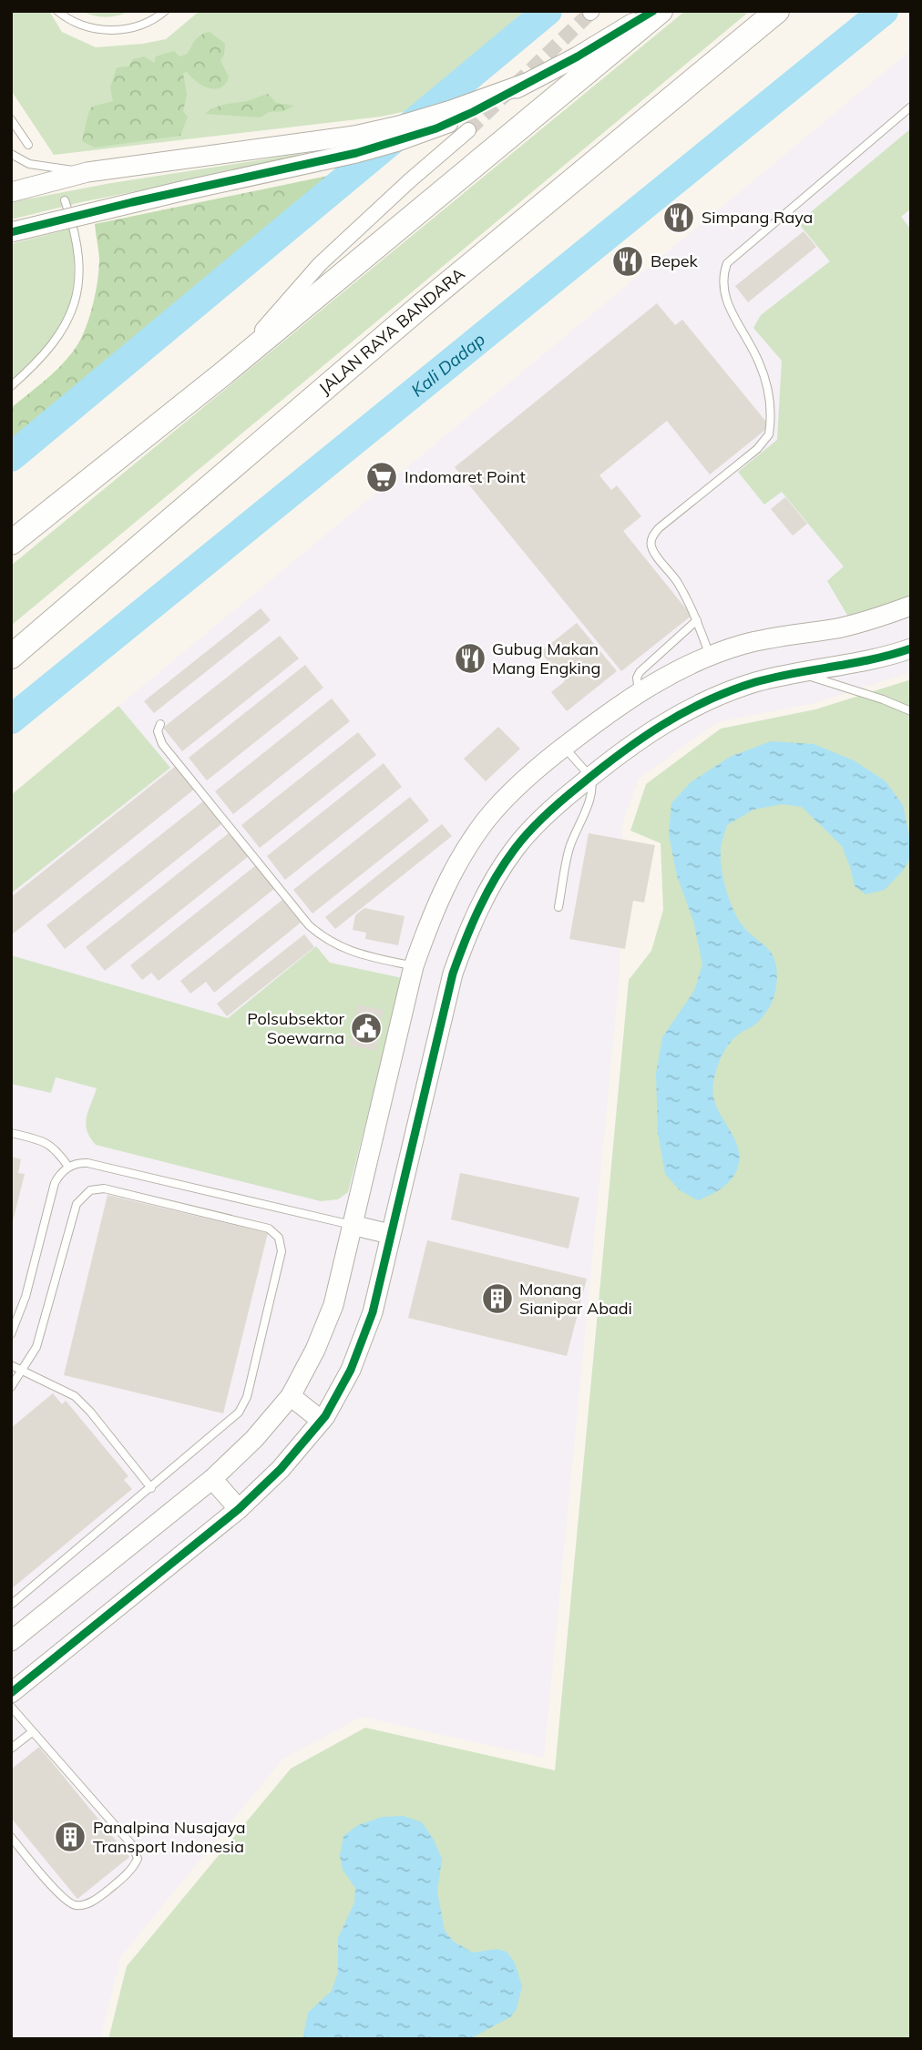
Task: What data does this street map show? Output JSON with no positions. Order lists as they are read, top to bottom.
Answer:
{
  "streets": {
    "main road": ["JALAN RAYA BANDARA"]
  },
  "water": ["Kali Dadap"],
  "places": {
    "restaurant": ["Simpang Raya", "Bepek", "Gubug Makan Mang Engking"],
    "supermarket": ["Indomaret Point"],
    "public building": ["Polsubsektor Soewarna"],
    "building": ["Monang Sianipar Abadi", "Panalpina Nusajaya Transport Indonesia"]
  }
}
